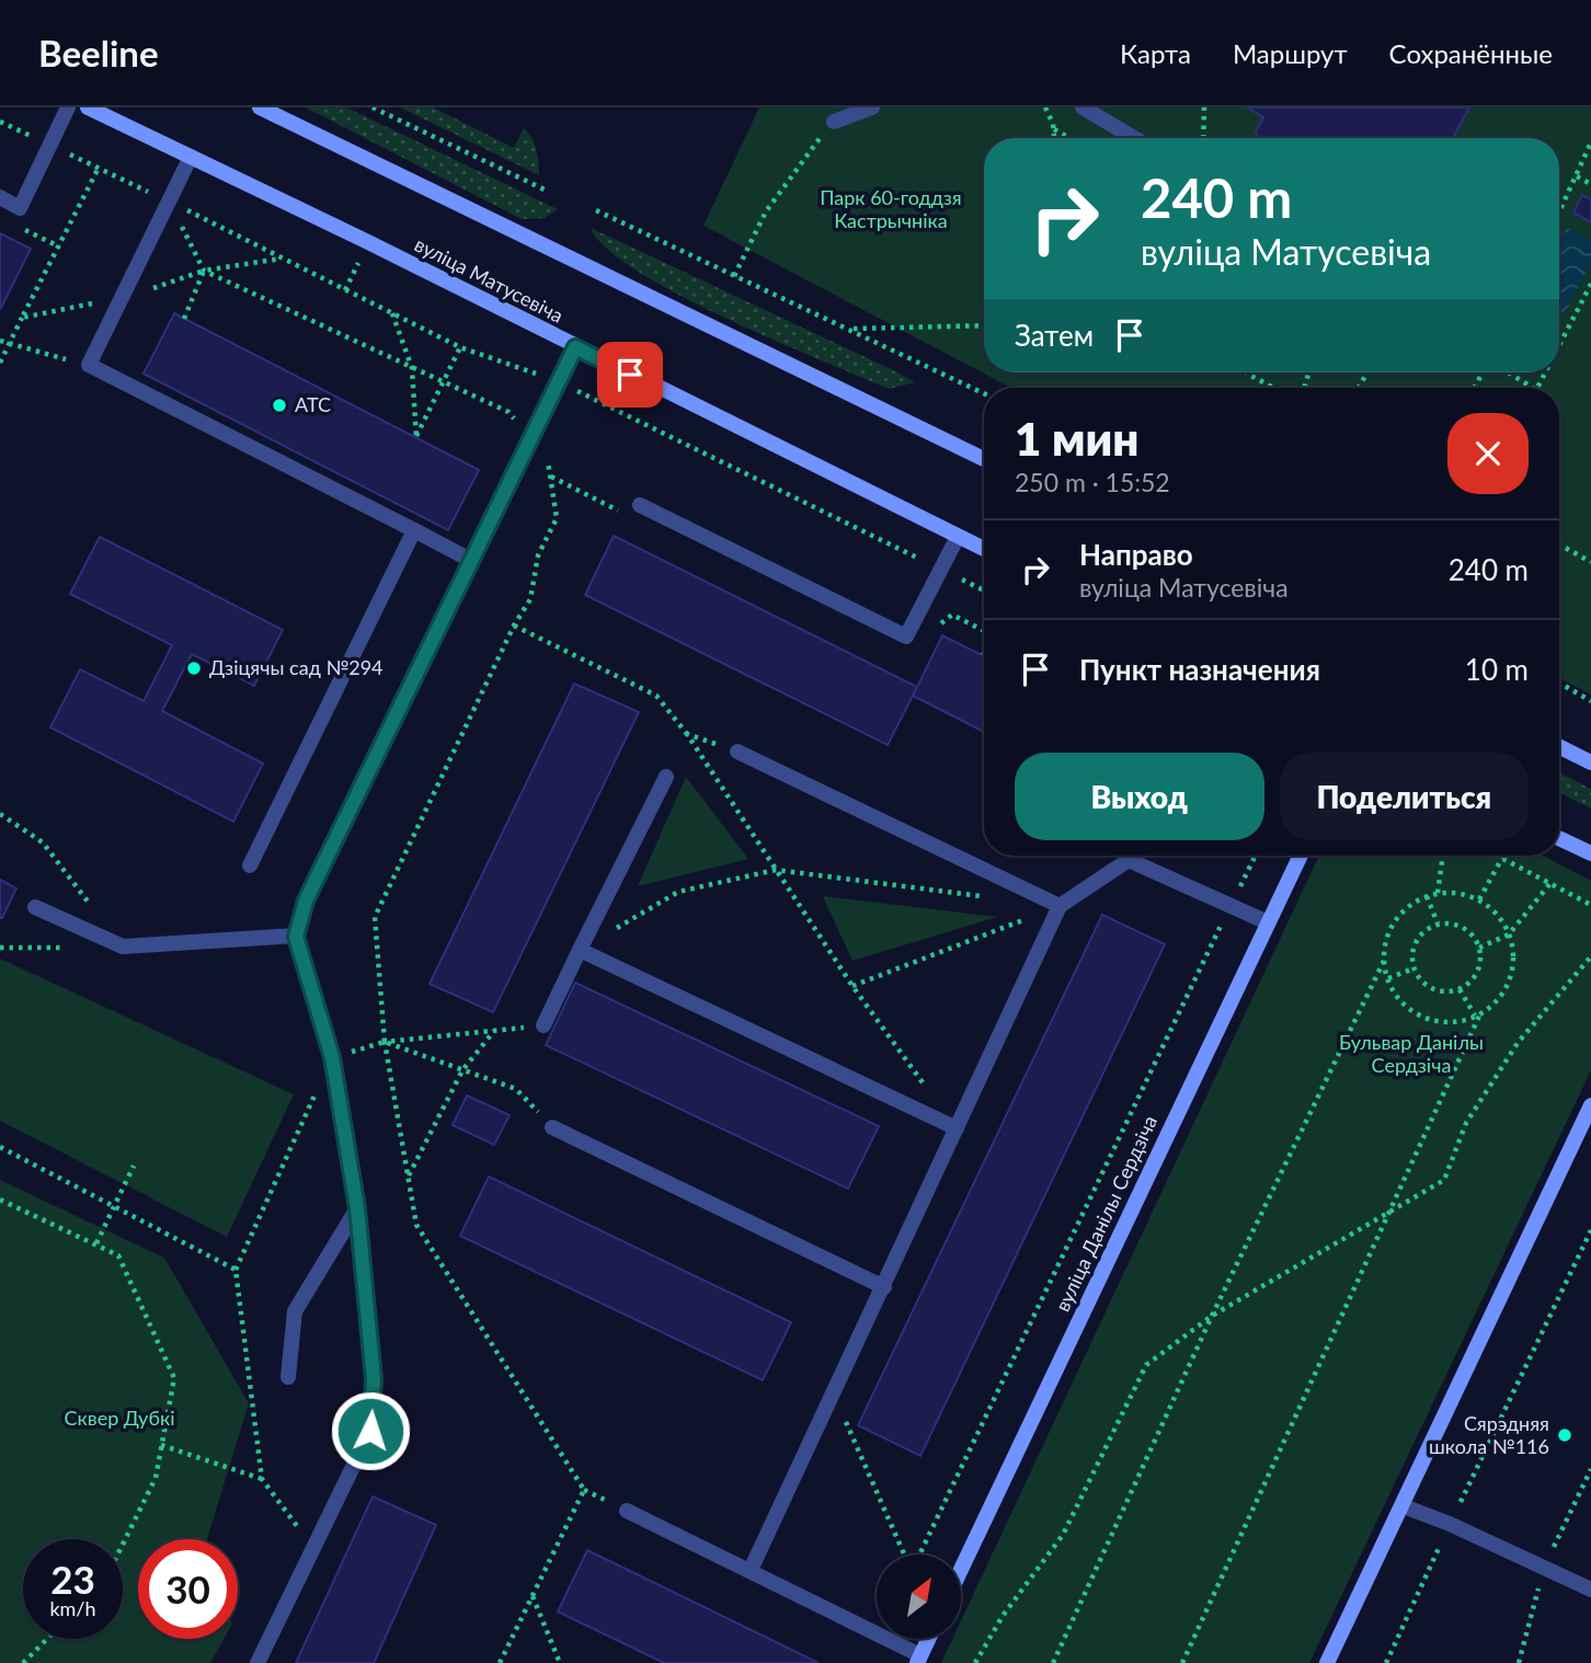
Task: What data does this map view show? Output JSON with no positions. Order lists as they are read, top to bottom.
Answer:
{
  "streets": {
    "main road": ["вуліца Матусевіча", "вуліца Данілы Сердзіча"]
  },
  "parks": ["Парк 60-годдзя Кастрычніка", "Бульвар Данілы Сердзіча", "Сквер Дубкі"],
  "places": ["АТС", "Дзіцячы сад №294", "Сярэдняя школа №116"],
  "north": "top right",
  "page": {
    "header": "Beeline",
    "nav": ["Карта", "Маршрут", "Сохранённые"],
    "turn": ["240 m", "вуліца Матусевіча"],
    "then": "Затем",
    "heading": ["1 мин", "250 m · 15:52"],
    "list": [
      {
        "name": "Направо",
        "note": "вуліца Матусевіча",
        "value": "240 m"
      },
      {
        "name": "Пункт назначения",
        "value": "10 m"
      }
    ],
    "buttons": ["Выход", "Поделиться"],
    "speed": "23 km/h",
    "limit": "30"
  }
}
